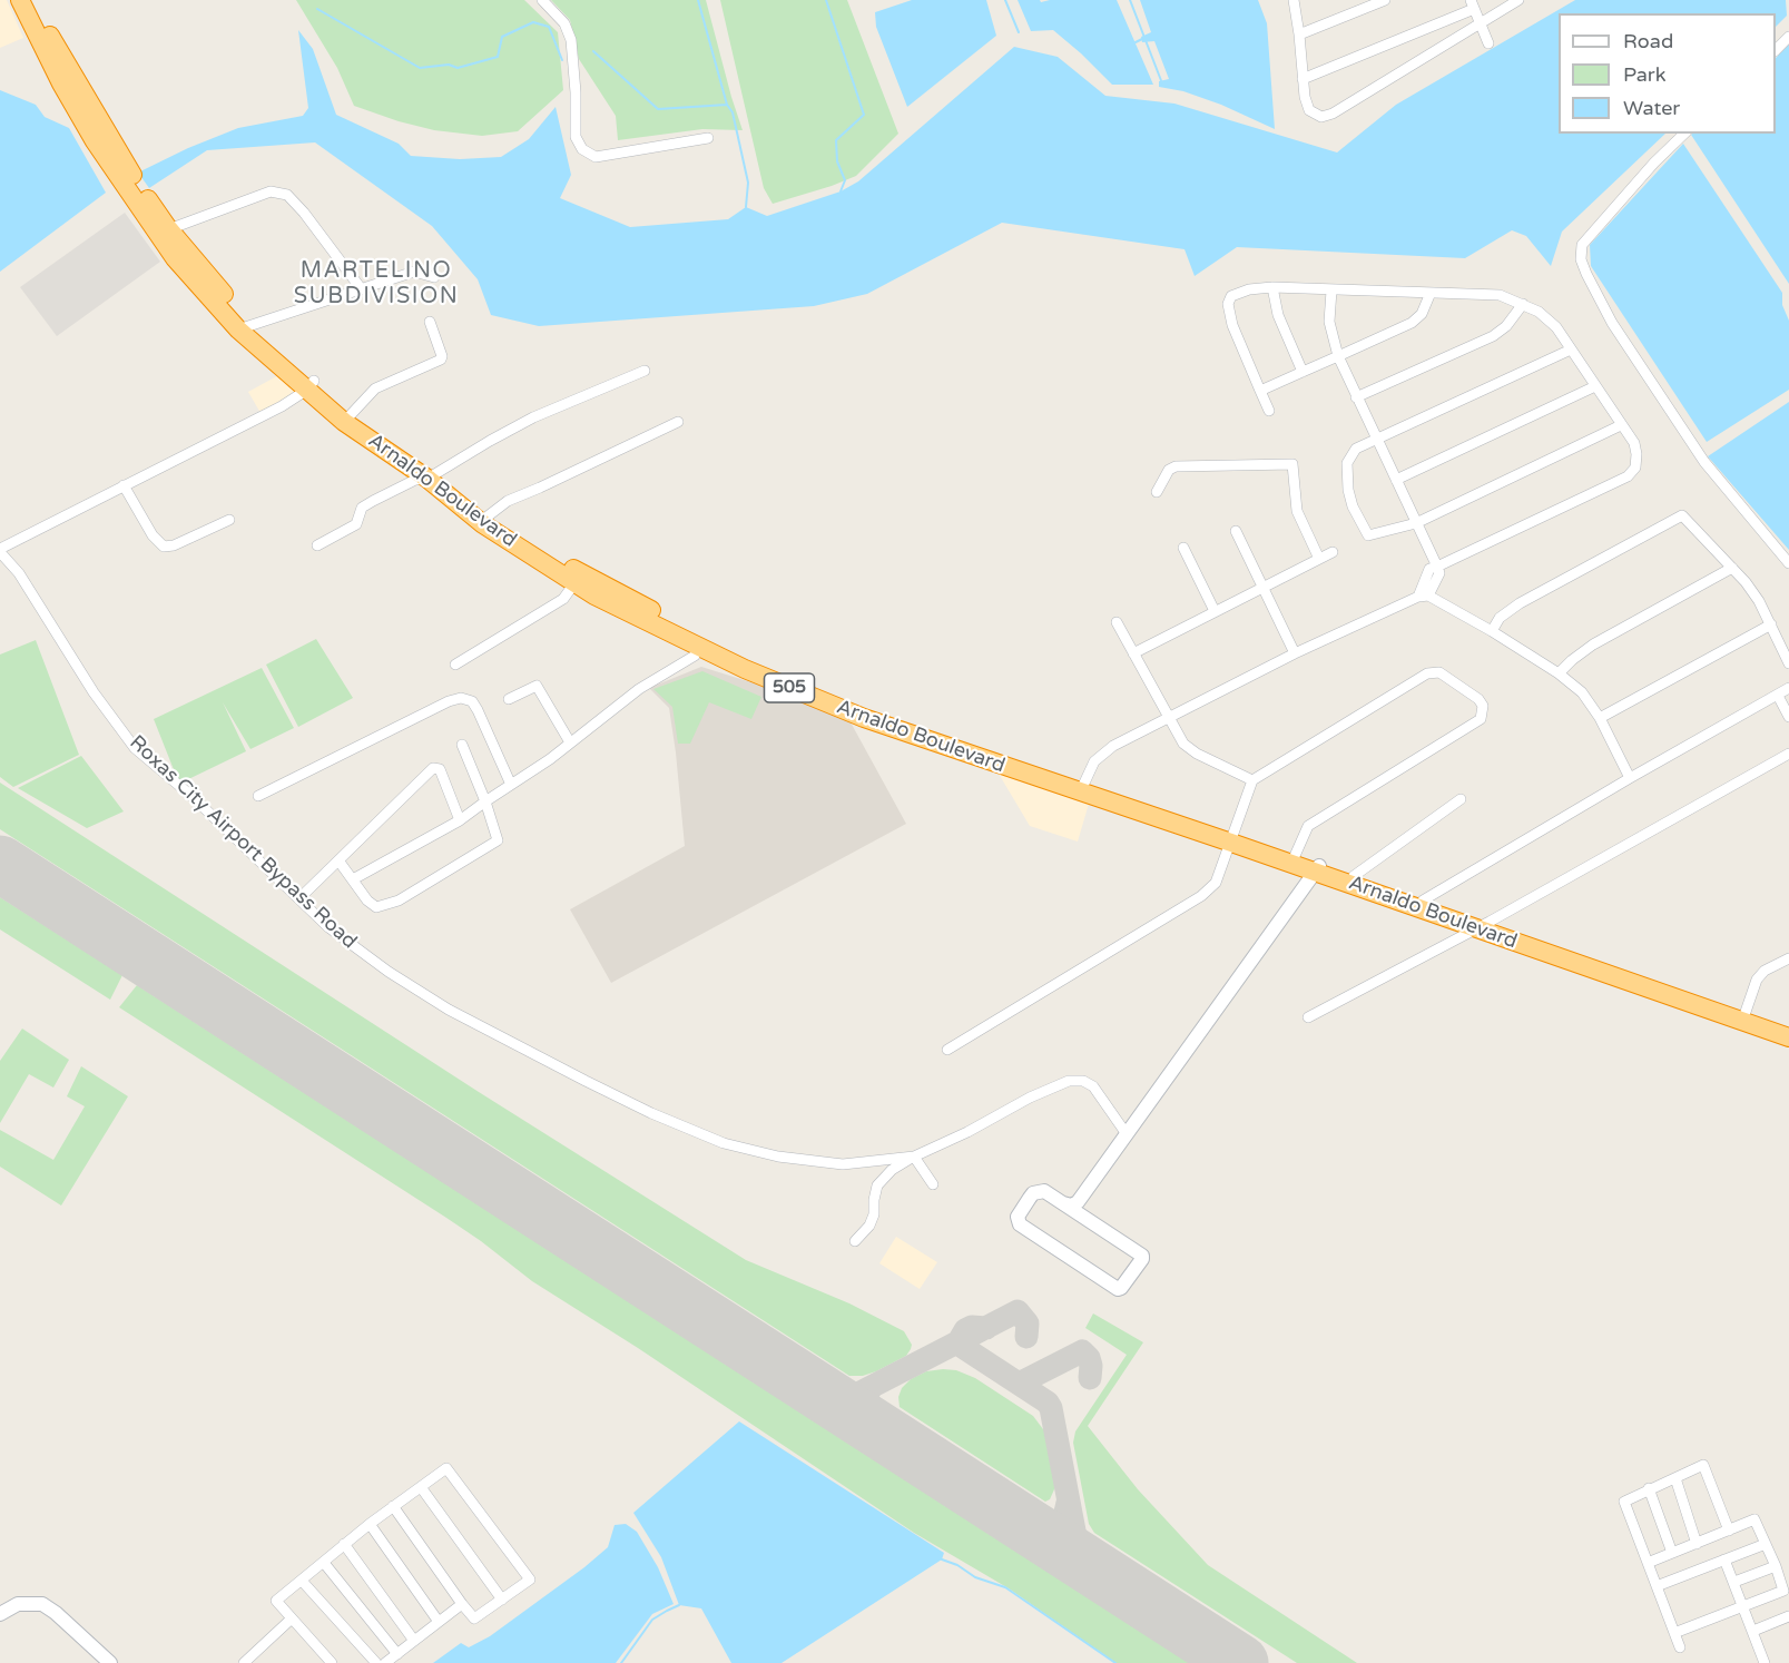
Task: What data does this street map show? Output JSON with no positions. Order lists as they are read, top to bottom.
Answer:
{
  "streets": {
    "highway": ["Arnaldo Boulevard", "505"],
    "street": ["Roxas City Airport Bypass Road"]
  },
  "districts": ["MARTELINO SUBDIVISION"],
  "legend": ["Road", "Park", "Water"]
}
